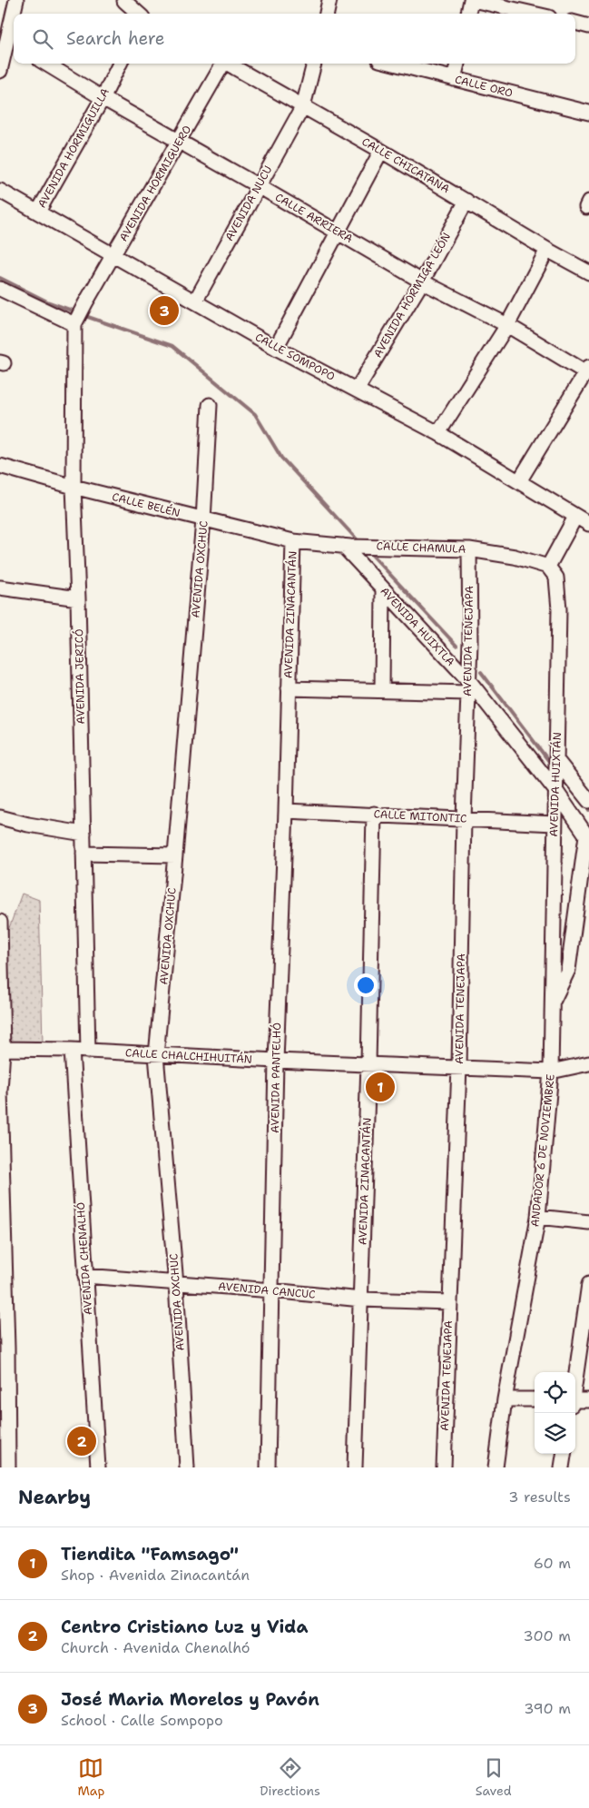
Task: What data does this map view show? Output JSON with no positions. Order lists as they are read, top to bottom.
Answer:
{
  "streets": {
    "street": [
      "CALLE ORO",
      "AVENIDA HORMIGUILLA",
      "CALLE CHICATANA",
      "AVENIDA HORMIGUERO",
      "AVENIDA NUCU",
      "CALLE ARRIERA",
      "AVENIDA HORMIGA LEÓN",
      "CALLE SOMPOPO",
      "CALLE BELÉN",
      "CALLE CHAMULA",
      "AVENIDA OXCHUC",
      "AVENIDA ZINACANTÁN",
      "AVENIDA HUIXTLA",
      "AVENIDA TENEJAPA",
      "AVENIDA JERICÓ",
      "AVENIDA HUIXTÁN",
      "CALLE MITONTIC",
      "CALLE CHALCHIHUITÁN",
      "AVENIDA PANTELHÓ",
      "ANDADOR 6 DE NOVIEMBRE",
      "AVENIDA CHENALHÓ",
      "AVENIDA CANCUC"
    ]
  },
  "crossings": [
    ["AVENIDA HORMIGUILLA", "CALLE ARRIERA"],
    ["AVENIDA HORMIGUILLA", "CALLE SOMPOPO"],
    ["CALLE CHICATANA", "AVENIDA NUCU"],
    ["CALLE CHICATANA", "AVENIDA HORMIGA LEÓN"],
    ["AVENIDA HORMIGUERO", "CALLE ARRIERA"],
    ["AVENIDA HORMIGUERO", "CALLE SOMPOPO"],
    ["AVENIDA HORMIGUERO", "AVENIDA JERICÓ"],
    ["AVENIDA NUCU", "CALLE ARRIERA"],
    ["AVENIDA NUCU", "CALLE SOMPOPO"],
    ["CALLE ARRIERA", "AVENIDA HORMIGA LEÓN"],
    ["AVENIDA HORMIGA LEÓN", "CALLE SOMPOPO"],
    ["CALLE BELÉN", "CALLE CHAMULA"],
    ["CALLE BELÉN", "AVENIDA OXCHUC"],
    ["CALLE BELÉN", "AVENIDA ZINACANTÁN"],
    ["CALLE BELÉN", "AVENIDA JERICÓ"],
    ["CALLE CHAMULA", "AVENIDA ZINACANTÁN"],
    ["CALLE CHAMULA", "AVENIDA HUIXTLA"],
    ["CALLE CHAMULA", "AVENIDA TENEJAPA"],
    ["CALLE CHAMULA", "AVENIDA HUIXTÁN"],
    ["AVENIDA OXCHUC", "CALLE CHALCHIHUITÁN"],
    ["AVENIDA OXCHUC", "AVENIDA CANCUC"],
    ["AVENIDA ZINACANTÁN", "CALLE MITONTIC"],
    ["AVENIDA ZINACANTÁN", "CALLE CHALCHIHUITÁN"],
    ["AVENIDA ZINACANTÁN", "AVENIDA PANTELHÓ"],
    ["AVENIDA ZINACANTÁN", "AVENIDA CANCUC"],
    ["AVENIDA HUIXTLA", "AVENIDA TENEJAPA"],
    ["AVENIDA HUIXTLA", "AVENIDA HUIXTÁN"],
    ["AVENIDA HUIXTLA", "ANDADOR 6 DE NOVIEMBRE"],
    ["AVENIDA TENEJAPA", "CALLE MITONTIC"],
    ["AVENIDA TENEJAPA", "CALLE CHALCHIHUITÁN"],
    ["AVENIDA TENEJAPA", "AVENIDA CANCUC"],
    ["AVENIDA JERICÓ", "CALLE CHALCHIHUITÁN"],
    ["AVENIDA HUIXTÁN", "CALLE MITONTIC"],
    ["AVENIDA HUIXTÁN", "ANDADOR 6 DE NOVIEMBRE"],
    ["CALLE MITONTIC", "AVENIDA PANTELHÓ"],
    ["CALLE CHALCHIHUITÁN", "AVENIDA PANTELHÓ"],
    ["CALLE CHALCHIHUITÁN", "ANDADOR 6 DE NOVIEMBRE"],
    ["CALLE CHALCHIHUITÁN", "AVENIDA CHENALHÓ"],
    ["AVENIDA PANTELHÓ", "AVENIDA CANCUC"],
    ["AVENIDA CHENALHÓ", "AVENIDA CANCUC"]
  ],
  "page": {
    "search": "Search here",
    "pins": ["3", "1", "2"],
    "heading": ["Nearby", "3 results"],
    "list": [
      {
        "mark": "1",
        "name": "Tiendita \"Famsago\"",
        "note": "Shop · Avenida Zinacantán",
        "value": "60 m"
      },
      {
        "mark": "2",
        "name": "Centro Cristiano Luz y Vida",
        "note": "Church · Avenida Chenalhó",
        "value": "300 m"
      },
      {
        "mark": "3",
        "name": "José Maria Morelos y Pavón",
        "note": "School · Calle Sompopo",
        "value": "390 m"
      }
    ],
    "nav": ["Map", "Directions", "Saved"]
  }
}
